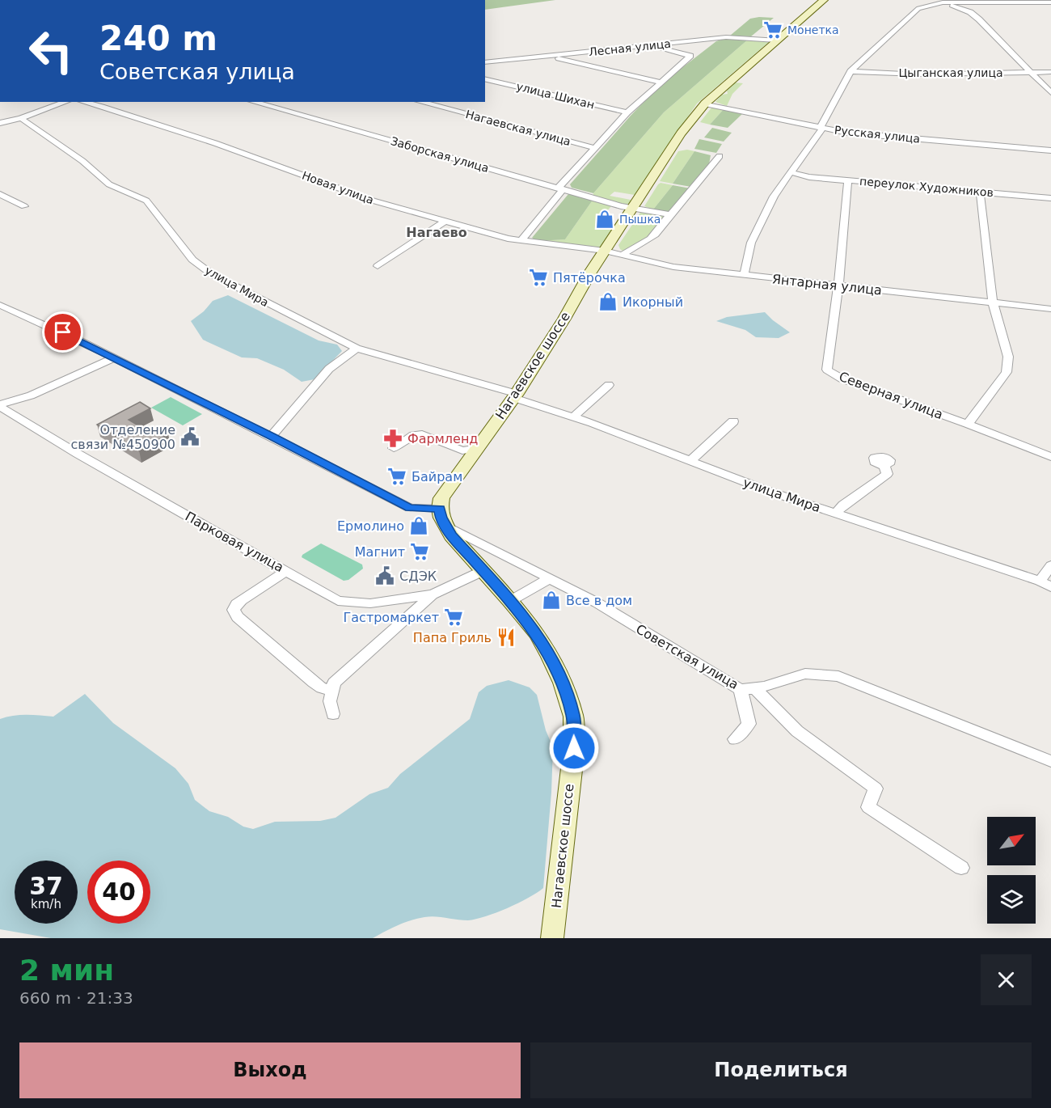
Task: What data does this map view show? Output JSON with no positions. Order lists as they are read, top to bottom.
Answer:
{
  "streets": {
    "street": [
      "Лесная улица",
      "Цыганская улица",
      "улица Шихан",
      "Нагаевская улица",
      "Русская улица",
      "Заборская улица",
      "переулок Художников",
      "Новая улица",
      "Янтарная улица",
      "улица Мира",
      "Нагаевское шоссе",
      "Северная улица",
      "Парковая улица",
      "Советская улица"
    ]
  },
  "crossings": [
    ["Лесная улица", "Нагаевское шоссе"],
    ["Русская улица", "Нагаевское шоссе"],
    ["Заборская улица", "Нагаевское шоссе"],
    ["переулок Художников", "Северная улица"],
    ["Новая улица", "Янтарная улица"],
    ["Новая улица", "Нагаевское шоссе"],
    ["Янтарная улица", "Нагаевское шоссе"],
    ["Янтарная улица", "Северная улица"],
    ["улица Мира", "Нагаевское шоссе"],
    ["Нагаевское шоссе", "Парковая улица"],
    ["Нагаевское шоссе", "Советская улица"]
  ],
  "districts": ["Нагаево"],
  "places": {
    "supermarket": [
      "Монетка",
      "Пятёрочка",
      "Байрам",
      "Магнит",
      "Гастромаркет"
    ],
    "shop": [
      "Пышка",
      "Икорный",
      "Ермолино",
      "Все в дом"
    ],
    "public building": ["Отделение связи №450900", "СДЭК"],
    "pharmacy": ["Фармленд"],
    "restaurant": ["Папа Гриль"]
  },
  "north": "top right",
  "page": {
    "turn": ["240 m", "Советская улица"],
    "speed": "37 km/h",
    "limit": "40",
    "heading": ["2 мин", "660 m · 21:33"],
    "buttons": ["Выход", "Поделиться"]
  }
}
